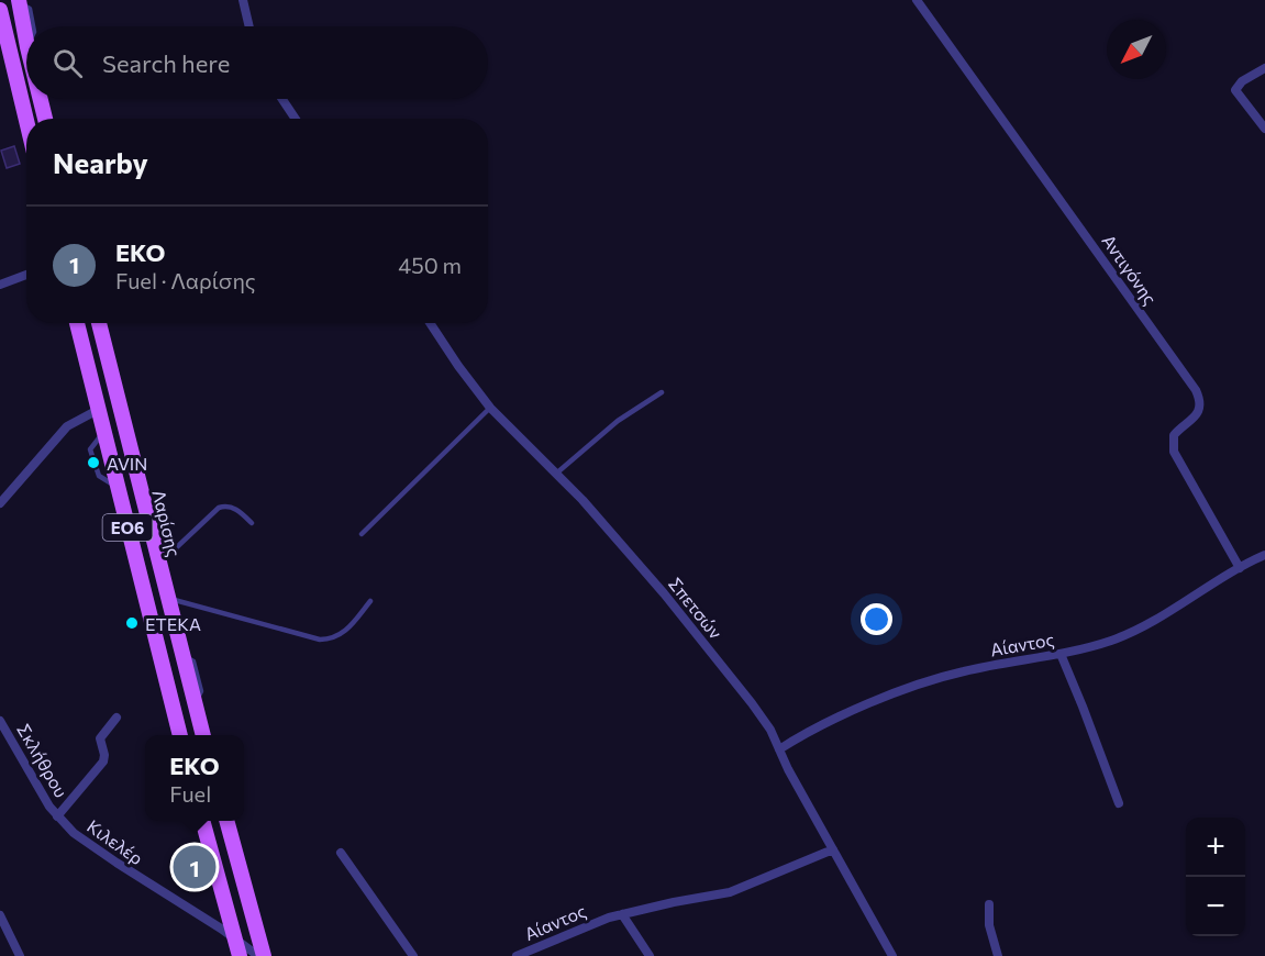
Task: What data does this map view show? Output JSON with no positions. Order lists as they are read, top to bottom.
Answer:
{
  "streets": {
    "main road": ["Λαρίσης", "ΕΟ6"],
    "street": [
      "Αντιγόνης",
      "Σπετσών",
      "Αίαντος",
      "Σκλήθρου",
      "Κιλελέρ"
    ]
  },
  "crossings": [
    ["Αντιγόνης", "Αίαντος"],
    ["Σπετσών", "Αίαντος"],
    ["Σκλήθρου", "Κιλελέρ"]
  ],
  "places": ["AVIN", "ΕΤΕΚΑ"],
  "north": "bottom left",
  "page": {
    "search": "Search here",
    "heading": "Nearby",
    "list": [
      {
        "mark": "1",
        "name": "EKO",
        "note": "Fuel · Λαρίσης",
        "value": "450 m"
      }
    ],
    "popup": ["EKO", "Fuel"],
    "map_buttons": ["+", "−"],
    "pins": "1"
  }
}
